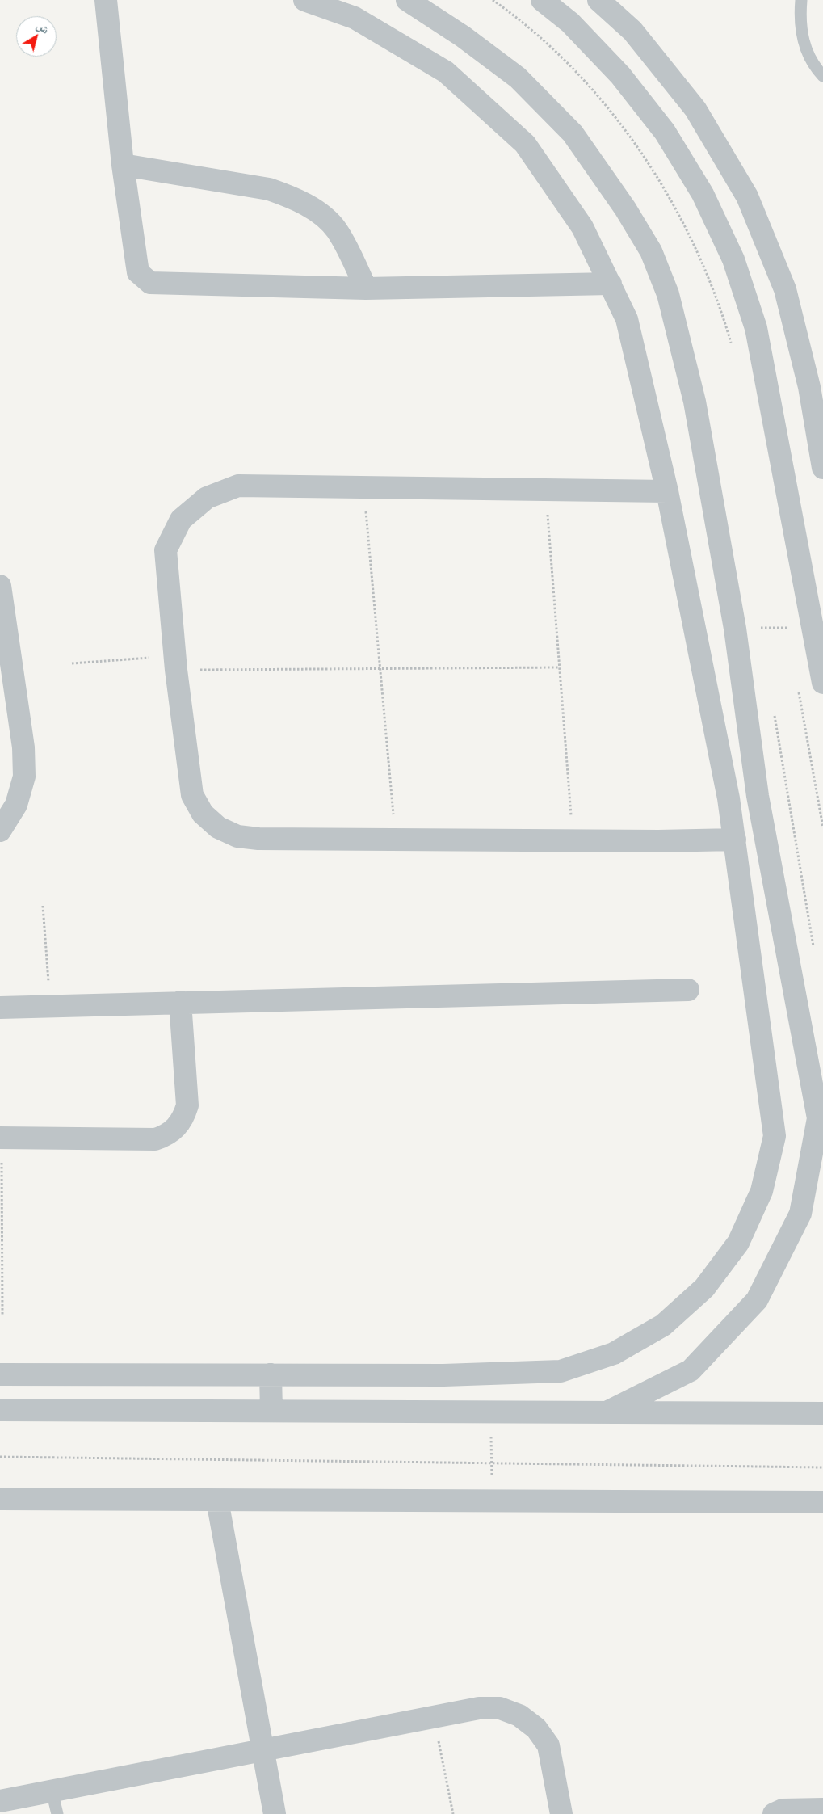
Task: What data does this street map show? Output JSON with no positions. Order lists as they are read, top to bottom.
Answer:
{
  "north": "top right"
}
